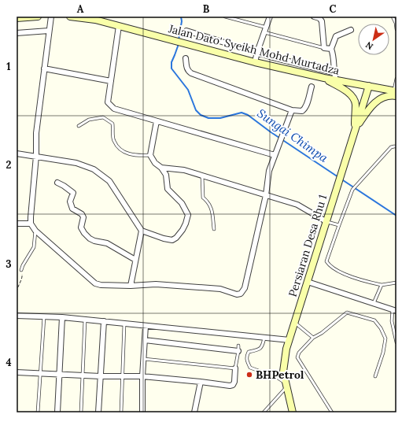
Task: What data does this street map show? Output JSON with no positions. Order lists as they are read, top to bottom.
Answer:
{
  "streets": {
    "main road": ["Jalan Dato' Syeikh Mohd Murtadza", "Persiaran Desa Rhu 1"]
  },
  "crossings": [
    ["Jalan Dato' Syeikh Mohd Murtadza", "Persiaran Desa Rhu 1"]
  ],
  "water": ["Sungai Chimpa"],
  "places": ["BHPetrol"],
  "north": "bottom left",
  "grid": {
    "columns": ["A", "B", "C"],
    "rows": [
      "1",
      "2",
      "3",
      "4"
    ]
  }
}
